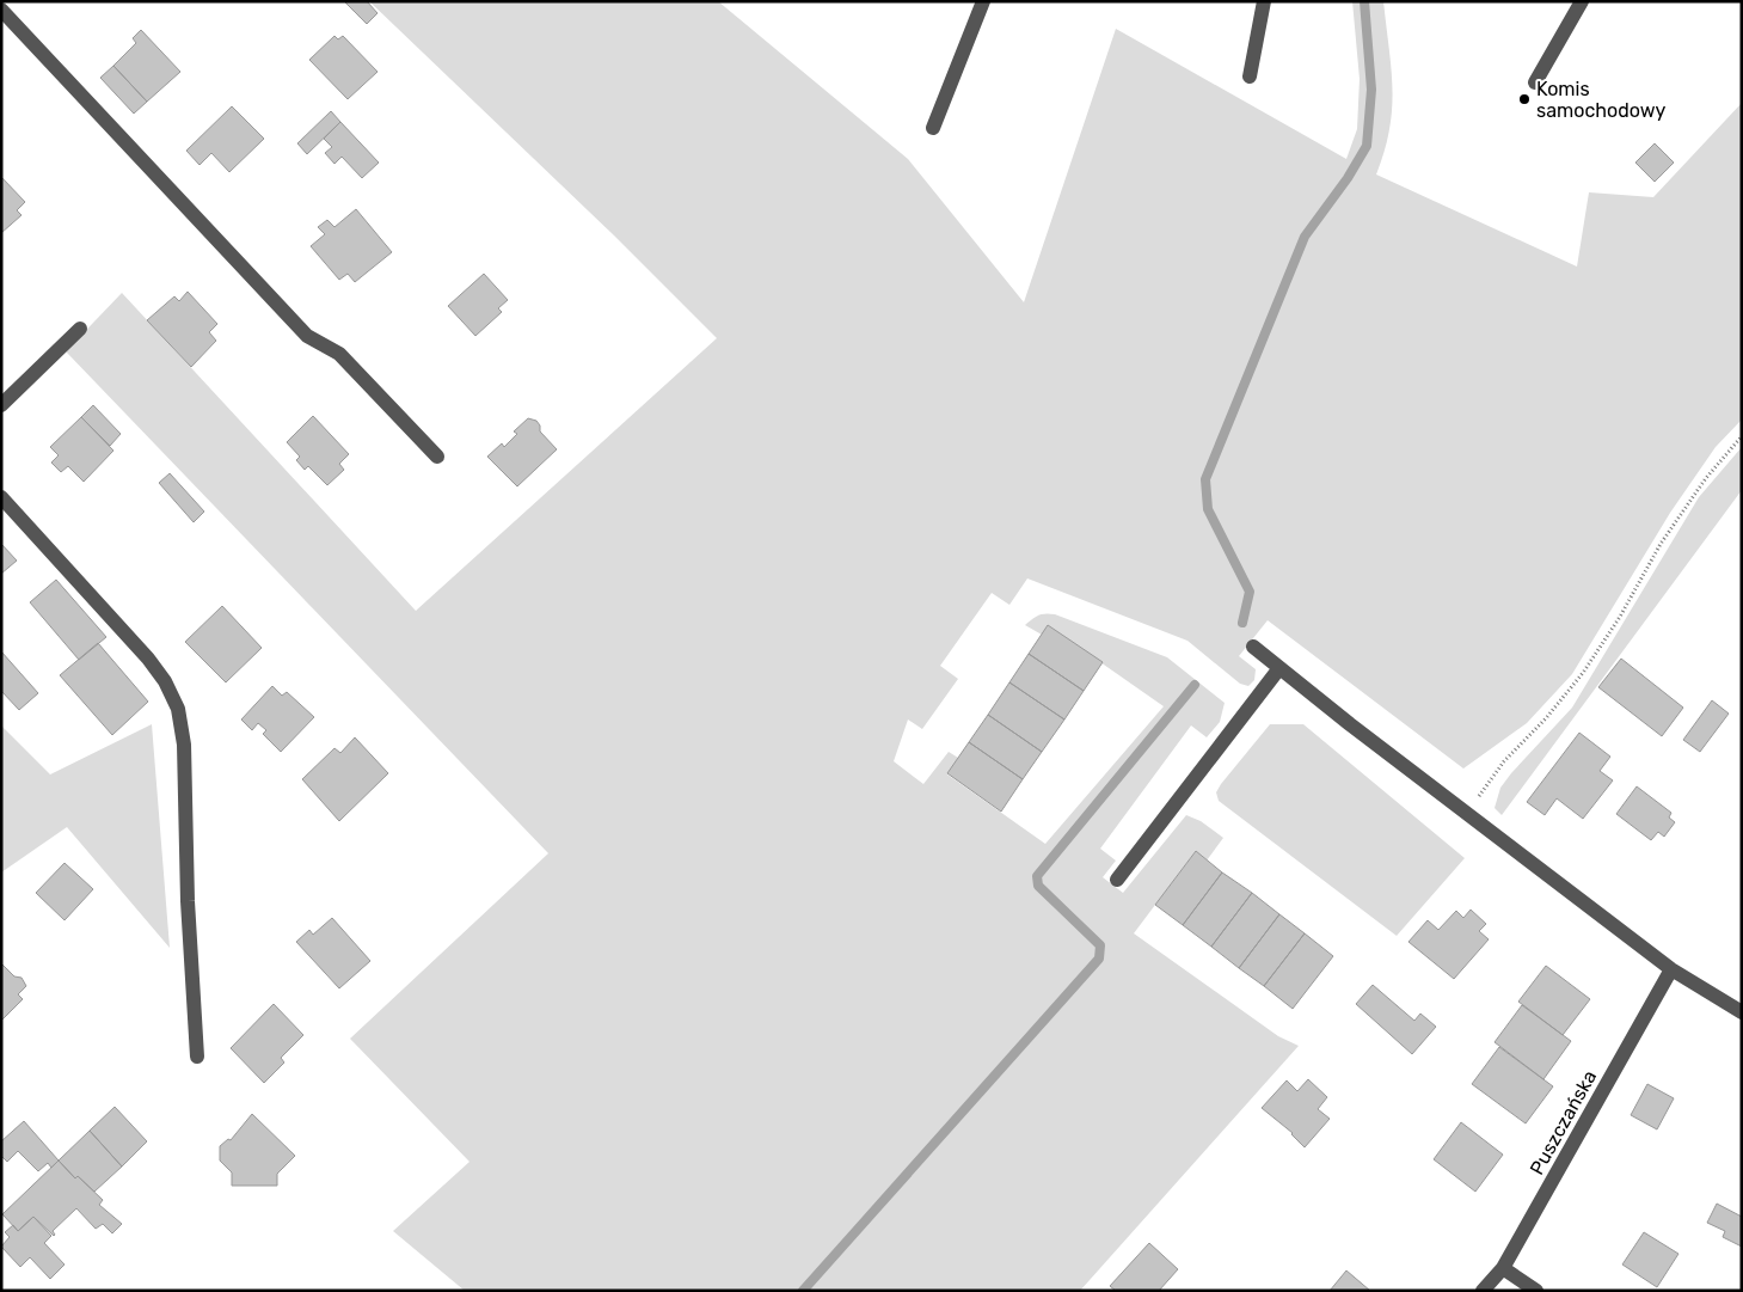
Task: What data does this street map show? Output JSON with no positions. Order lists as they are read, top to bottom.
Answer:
{
  "streets": {
    "street": ["Puszczańska"]
  },
  "places": ["Komis samochodowy"]
}
